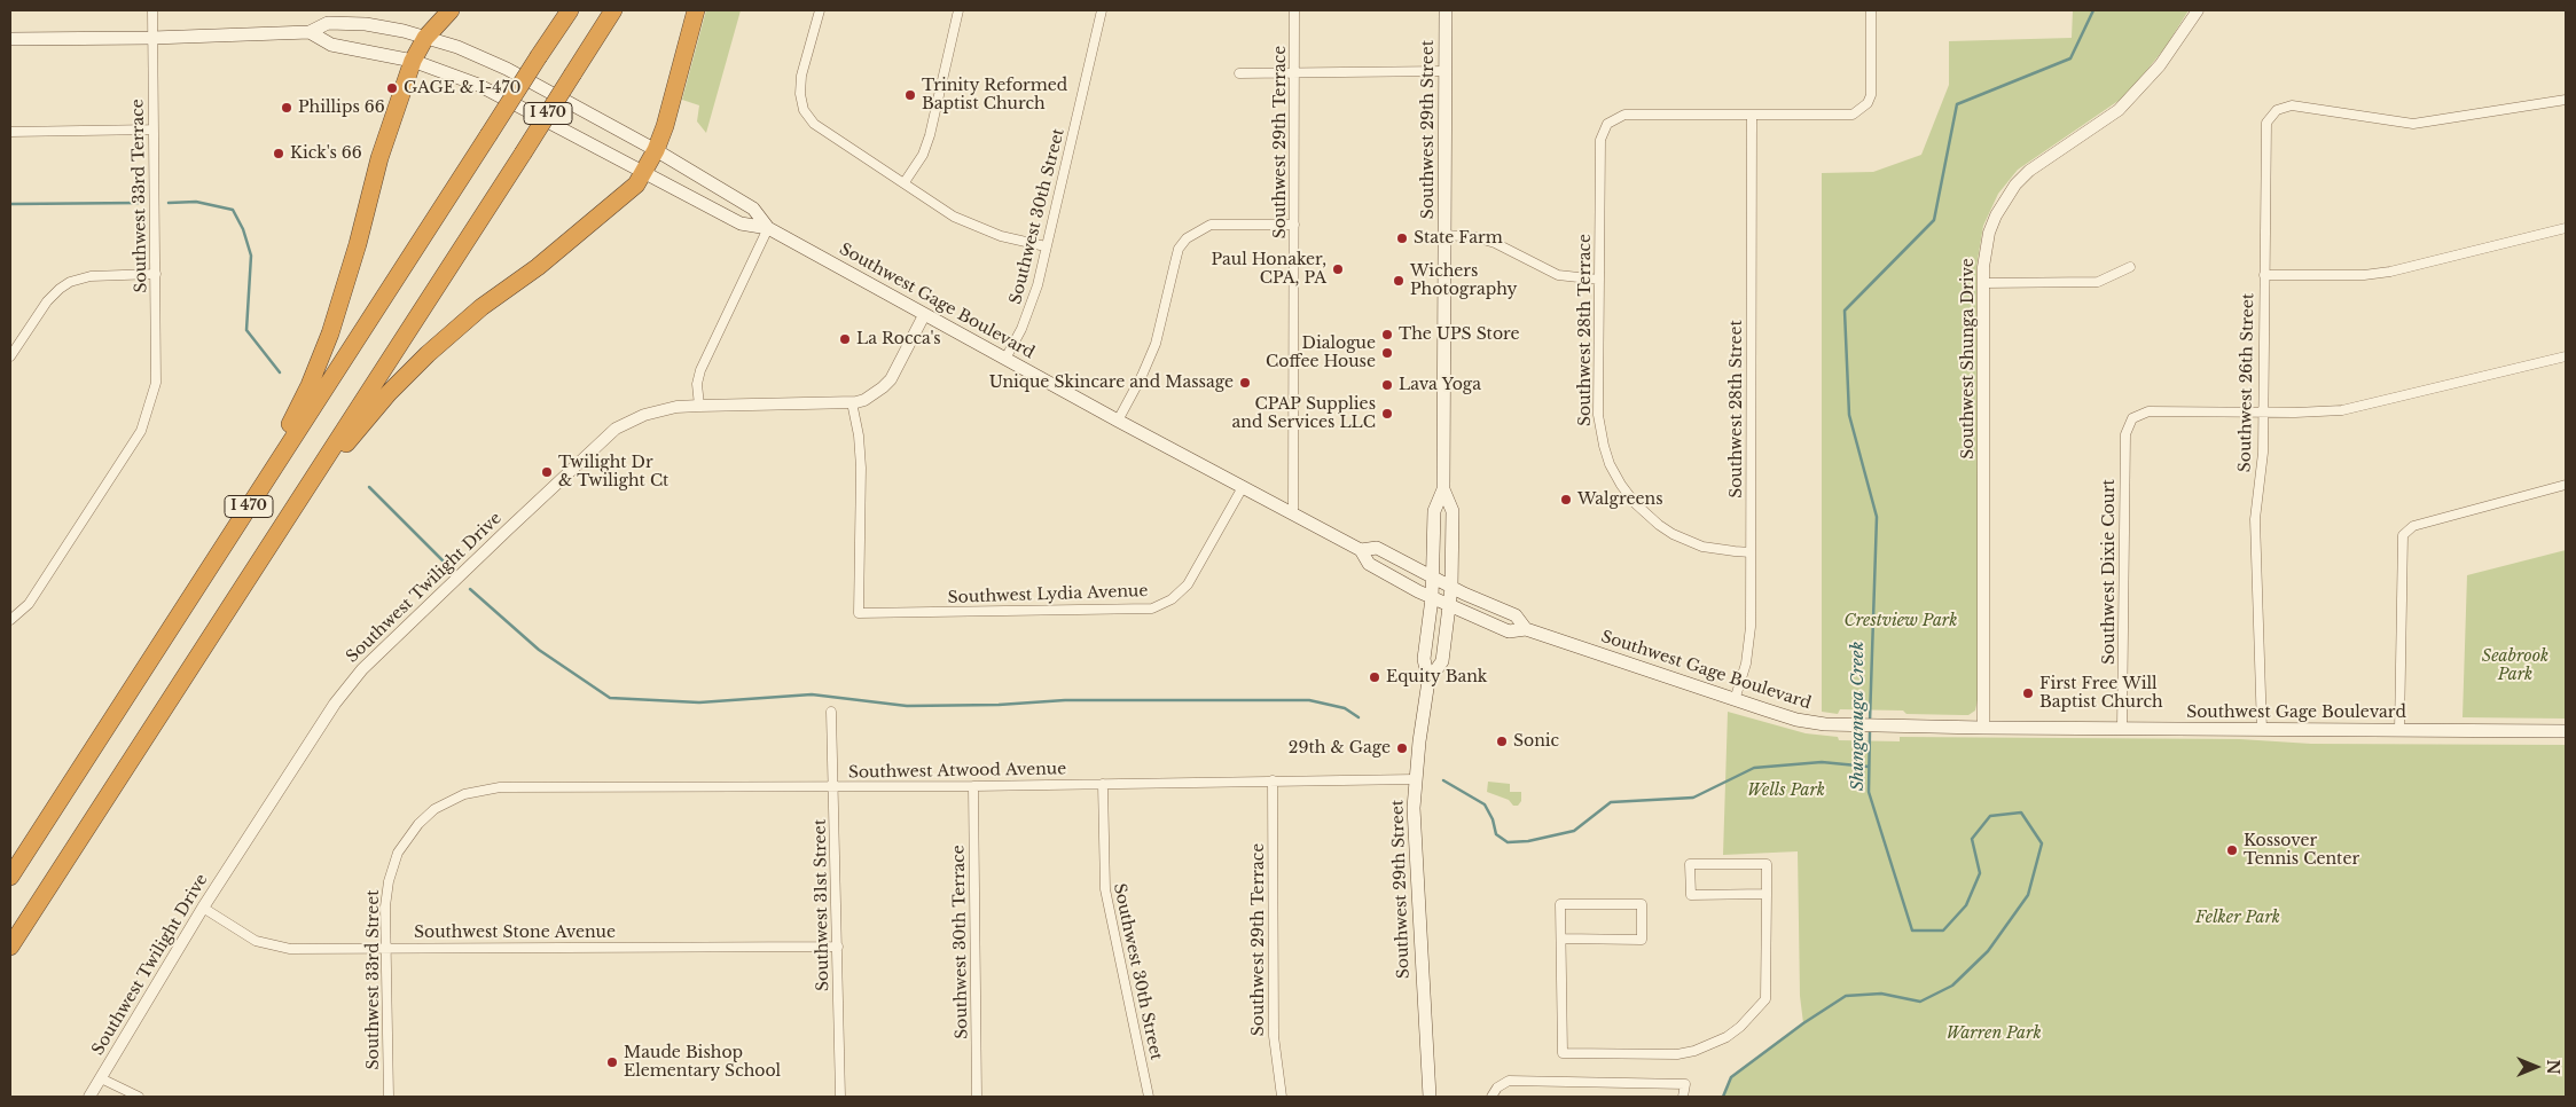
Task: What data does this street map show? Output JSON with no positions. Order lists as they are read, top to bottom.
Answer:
{
  "streets": {
    "highway": ["I 470"],
    "main road": ["Southwest 29th Street", "Southwest Gage Boulevard"],
    "street": [
      "Southwest 29th Terrace",
      "Southwest 33rd Terrace",
      "Southwest 30th Street",
      "Southwest 28th Terrace",
      "Southwest Shunga Drive",
      "Southwest 26th Street",
      "Southwest 28th Street",
      "Southwest Dixie Court",
      "Southwest Twilight Drive",
      "Southwest Lydia Avenue",
      "Southwest Atwood Avenue",
      "Southwest 31st Street",
      "Southwest Stone Avenue",
      "Southwest 30th Terrace",
      "Southwest 33rd Street"
    ]
  },
  "crossings": [
    ["Southwest 29th Street", "Southwest Gage Boulevard"],
    ["Southwest 29th Street", "Southwest Atwood Avenue"],
    ["Southwest 29th Terrace", "Southwest Gage Boulevard"],
    ["Southwest 29th Terrace", "Southwest Atwood Avenue"],
    ["Southwest 33rd Terrace", "Southwest Gage Boulevard"],
    ["Southwest 30th Street", "Southwest Gage Boulevard"],
    ["Southwest 30th Street", "Southwest Atwood Avenue"],
    ["Southwest Gage Boulevard", "Southwest Shunga Drive"],
    ["Southwest Gage Boulevard", "Southwest 26th Street"],
    ["Southwest Gage Boulevard", "Southwest 28th Street"],
    ["Southwest Gage Boulevard", "Southwest Dixie Court"],
    ["Southwest Gage Boulevard", "Southwest Twilight Drive"],
    ["Southwest Gage Boulevard", "Southwest Lydia Avenue"],
    ["Southwest 28th Terrace", "Southwest 28th Street"],
    ["Southwest 26th Street", "Southwest Dixie Court"],
    ["Southwest Twilight Drive", "Southwest Lydia Avenue"],
    ["Southwest Twilight Drive", "Southwest Stone Avenue"],
    ["Southwest Atwood Avenue", "Southwest 31st Street"],
    ["Southwest Atwood Avenue", "Southwest 30th Terrace"],
    ["Southwest Atwood Avenue", "Southwest 33rd Street"],
    ["Southwest 31st Street", "Southwest Stone Avenue"],
    ["Southwest Stone Avenue", "Southwest 33rd Street"]
  ],
  "water": ["Shunganuga Creek"],
  "parks": [
    "Crestview Park",
    "Seabrook Park",
    "Wells Park",
    "Felker Park",
    "Warren Park"
  ],
  "places": [
    "GAGE & I-470",
    "Trinity Reformed Baptist Church",
    "Phillips 66",
    "Kick's 66",
    "State Farm",
    "Paul Honaker, CPA, PA",
    "Wichers Photography",
    "The UPS Store",
    "La Rocca's",
    "Dialogue Coffee House",
    "Unique Skincare and Massage",
    "Lava Yoga",
    "CPAP Supplies and Services LLC",
    "Twilight Dr & Twilight Ct",
    "Walgreens",
    "Equity Bank",
    "First Free Will Baptist Church",
    "Sonic",
    "29th & Gage",
    "Kossover Tennis Center",
    "Maude Bishop Elementary School"
  ],
  "north": "right"
}
